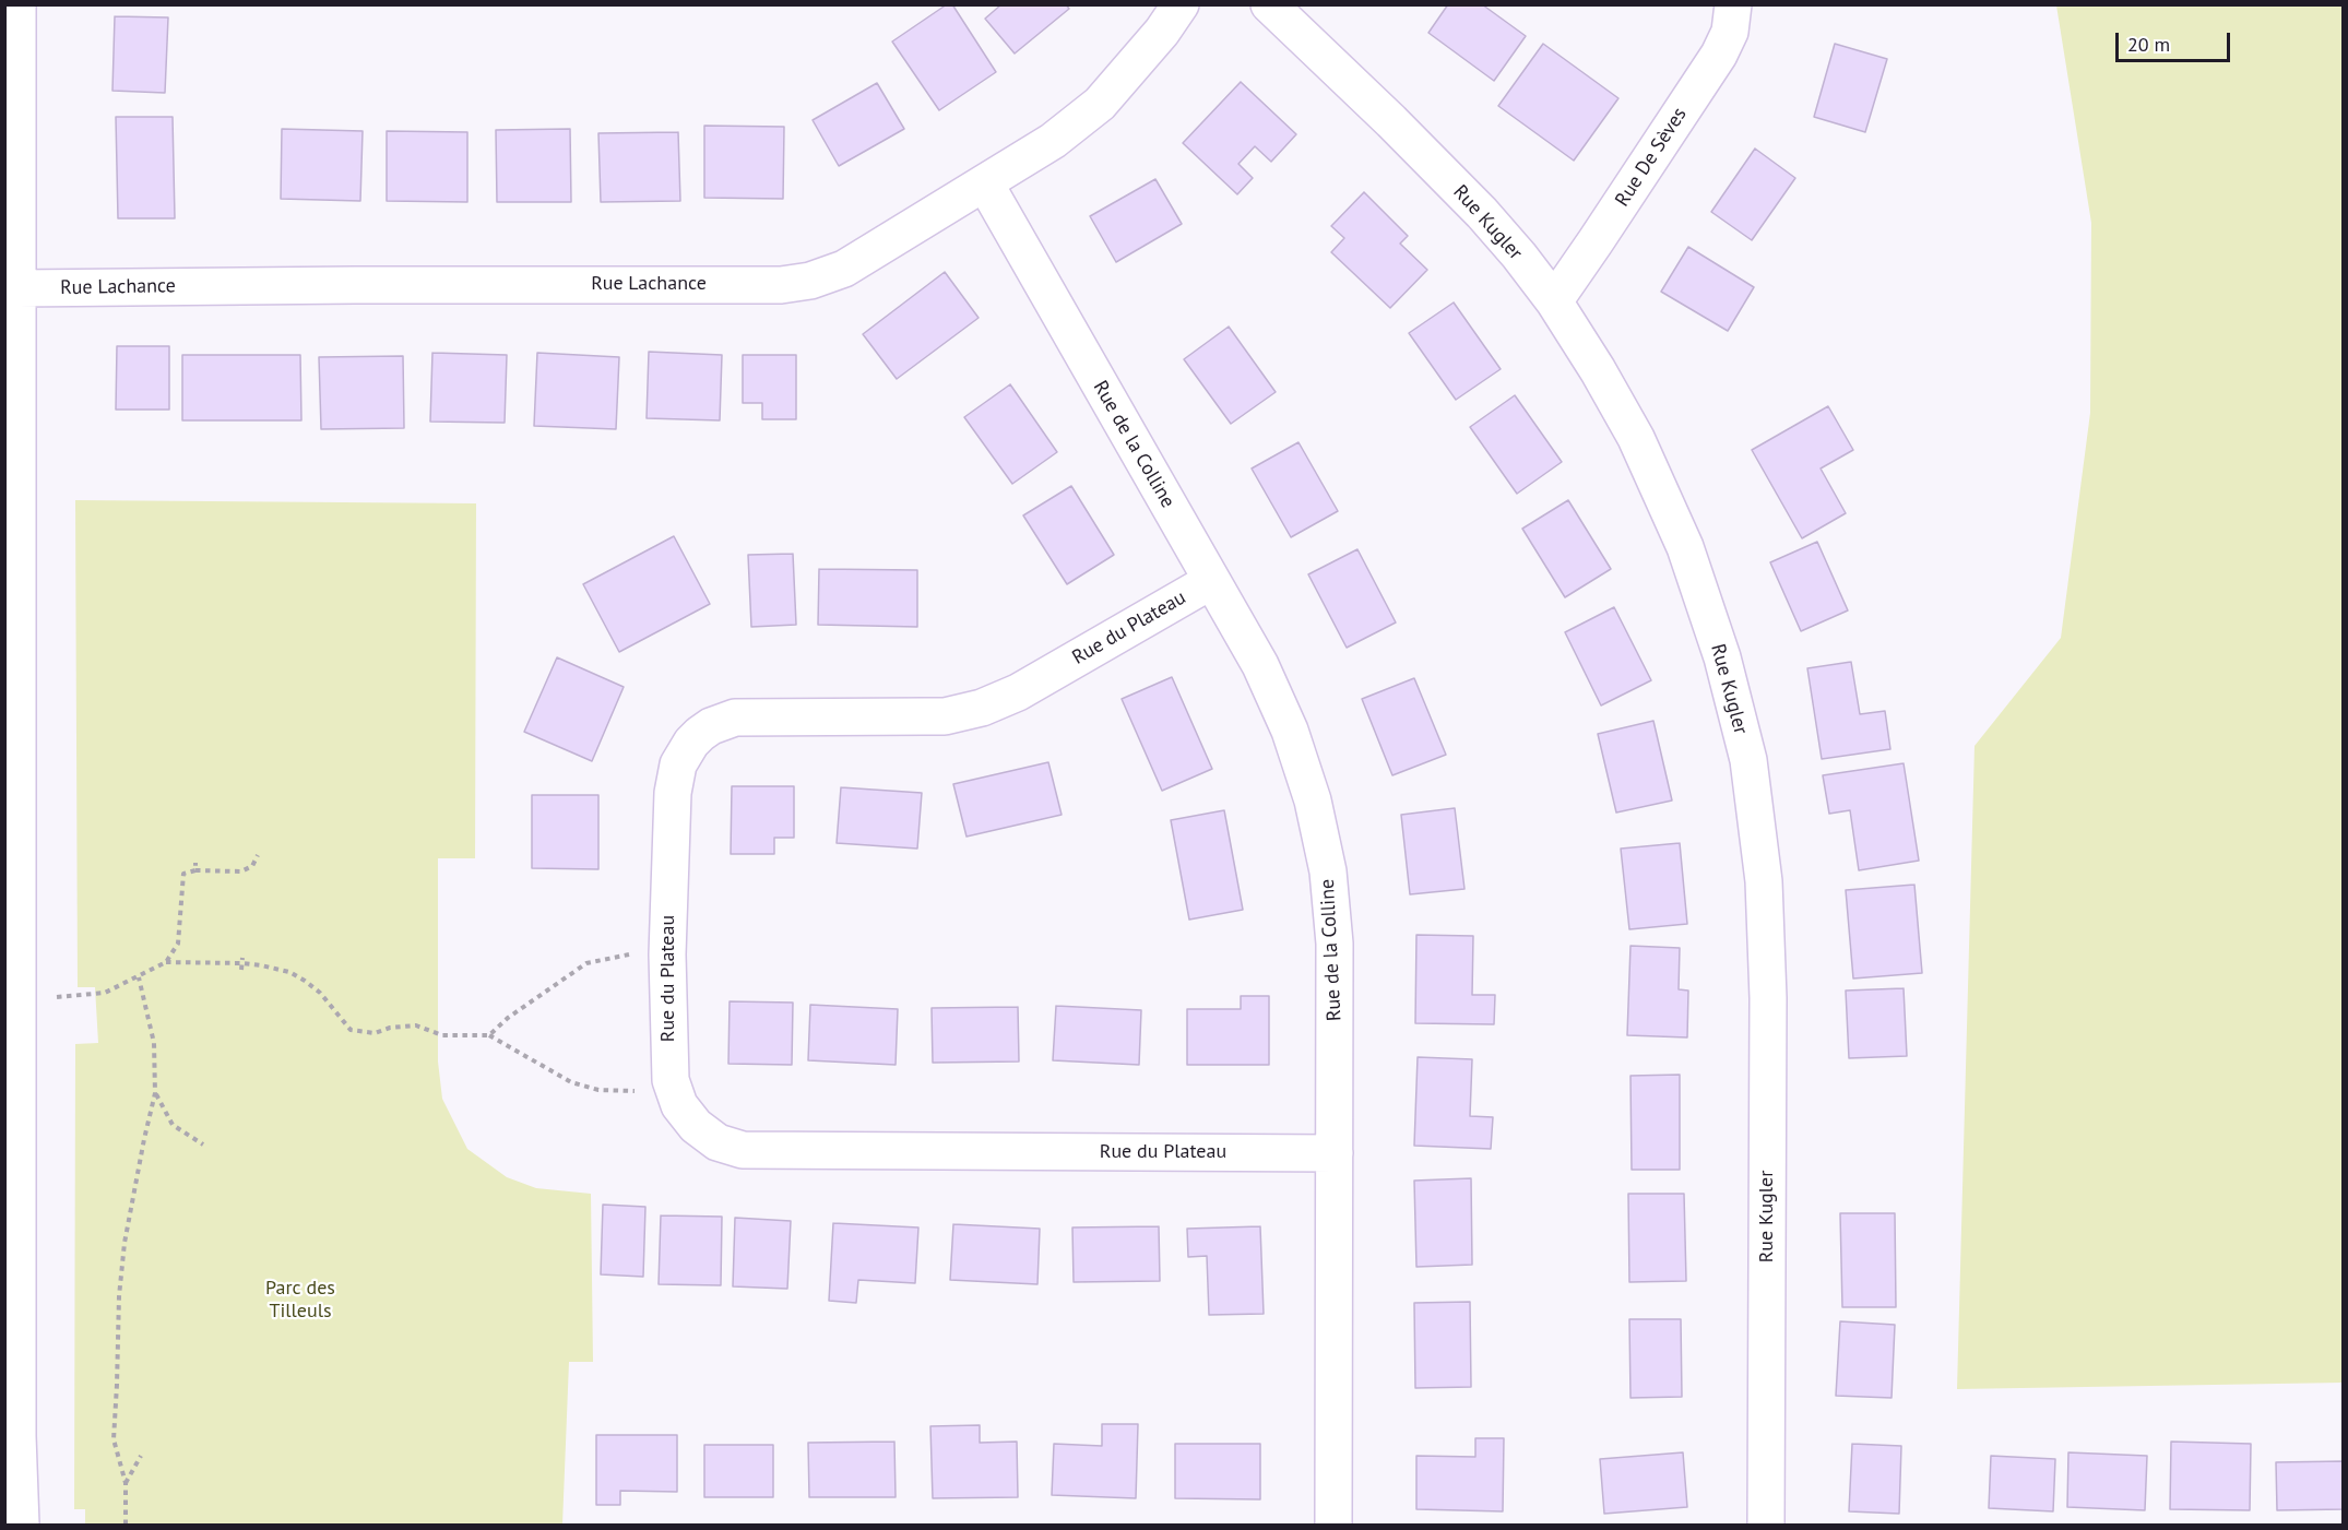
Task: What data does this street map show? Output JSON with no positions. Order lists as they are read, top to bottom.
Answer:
{
  "streets": {
    "street": [
      "Rue De Sèves",
      "Rue Kugler",
      "Rue Lachance",
      "Rue de la Colline",
      "Rue du Plateau"
    ]
  },
  "crossings": [
    ["Rue De Sèves", "Rue Kugler"],
    ["Rue Lachance", "Rue de la Colline"],
    ["Rue de la Colline", "Rue du Plateau"]
  ],
  "parks": ["Parc des Tilleuls"],
  "scale_bar": "20 m"
}
